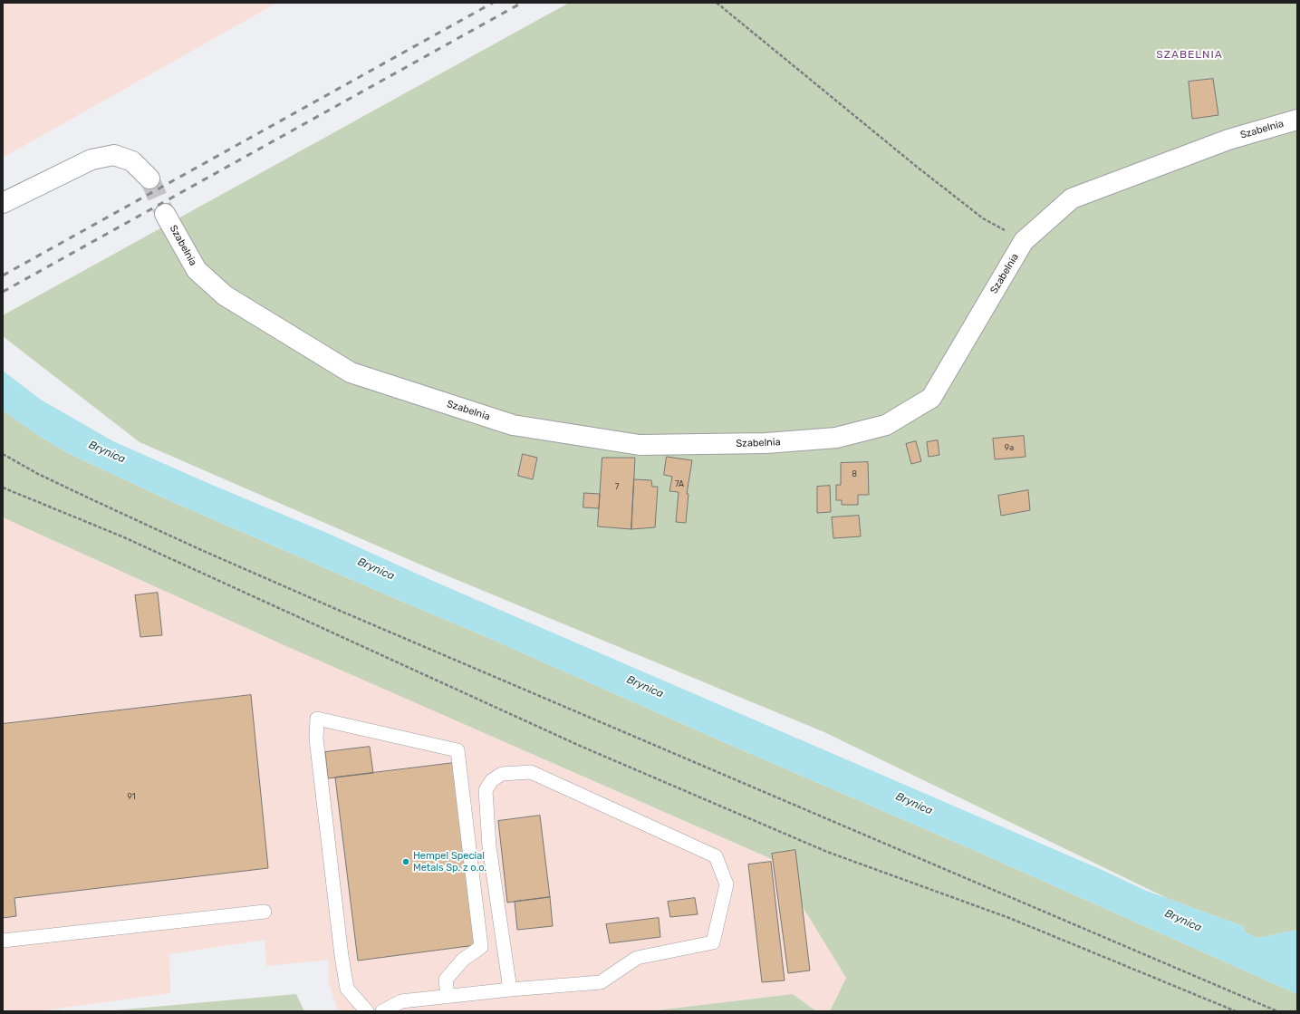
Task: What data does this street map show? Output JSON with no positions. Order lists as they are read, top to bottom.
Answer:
{
  "streets": {
    "street": ["Szabelnia"]
  },
  "districts": ["SZABELNIA"],
  "water": ["Brynica"],
  "places": ["Hempel Special Metals Sp. z o.o."],
  "house_numbers": [
    "9a",
    "8",
    "7A",
    "7",
    "91"
  ]
}
